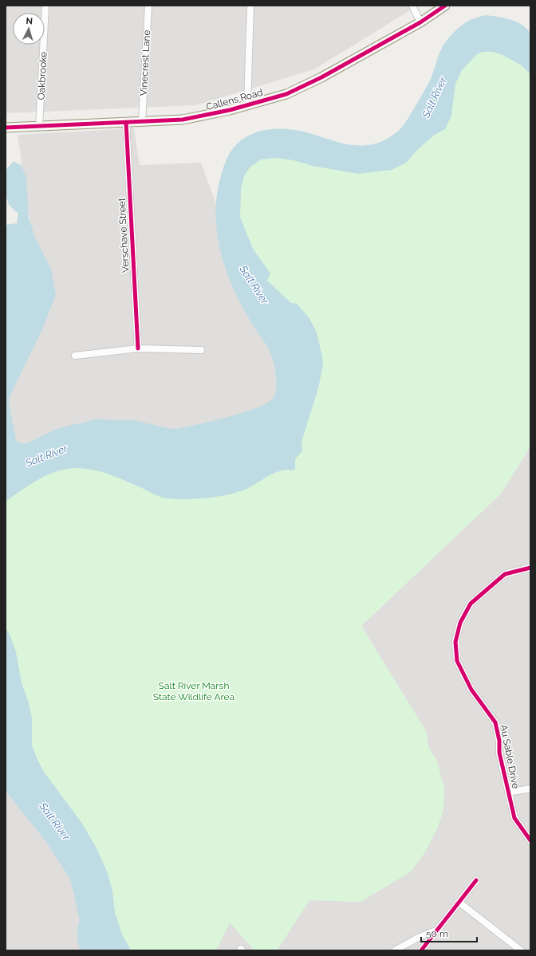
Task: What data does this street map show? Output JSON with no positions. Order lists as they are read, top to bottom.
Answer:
{
  "streets": {
    "street": [
      "Vinecrest Lane",
      "Oakbrooke",
      "Callens Road",
      "Verschave Street",
      "Au Sable Drive"
    ]
  },
  "crossings": [
    ["Vinecrest Lane", "Callens Road"],
    ["Oakbrooke", "Callens Road"],
    ["Callens Road", "Verschave Street"]
  ],
  "water": ["Salt River"],
  "parks": ["Salt River Marsh State Wildlife Area"],
  "scale_bar": "50 m",
  "north": "top"
}
